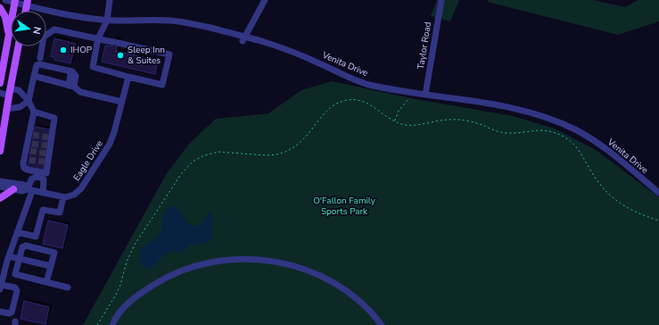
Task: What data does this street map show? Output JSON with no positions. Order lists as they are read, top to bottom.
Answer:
{
  "streets": {
    "street": ["Taylor Road", "Venita Drive", "Eagle Drive"]
  },
  "crossings": [
    ["Taylor Road", "Venita Drive"]
  ],
  "parks": ["O'Fallon Family Sports Park"],
  "places": ["IHOP", "Sleep Inn & Suites"],
  "north": "right"
}
